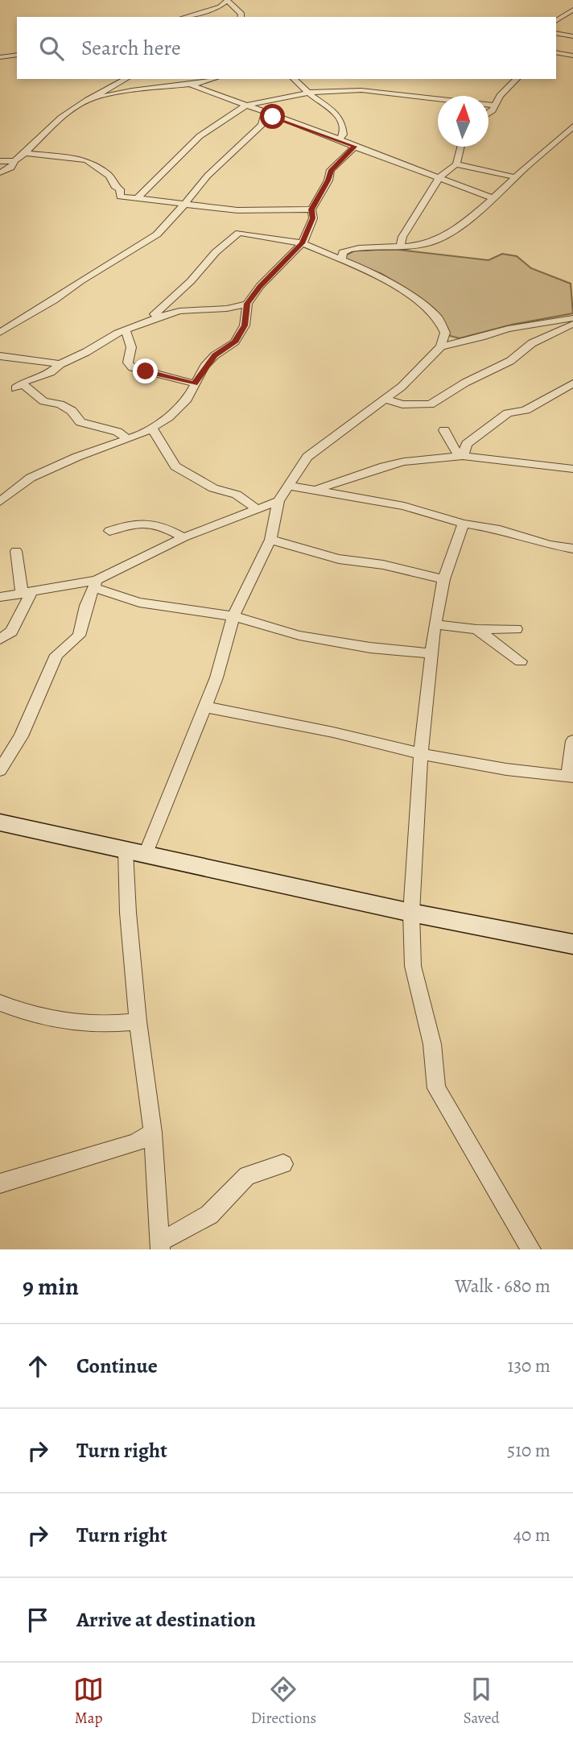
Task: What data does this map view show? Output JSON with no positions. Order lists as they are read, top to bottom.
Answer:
{
  "north": "top",
  "page": {
    "search": "Search here",
    "heading": ["9 min", "Walk · 680 m"],
    "list": [
      ["Continue", "130 m"],
      ["Turn right", "510 m"],
      ["Turn right", "40 m"],
      "Arrive at destination"
    ],
    "nav": ["Map", "Directions", "Saved"]
  }
}
